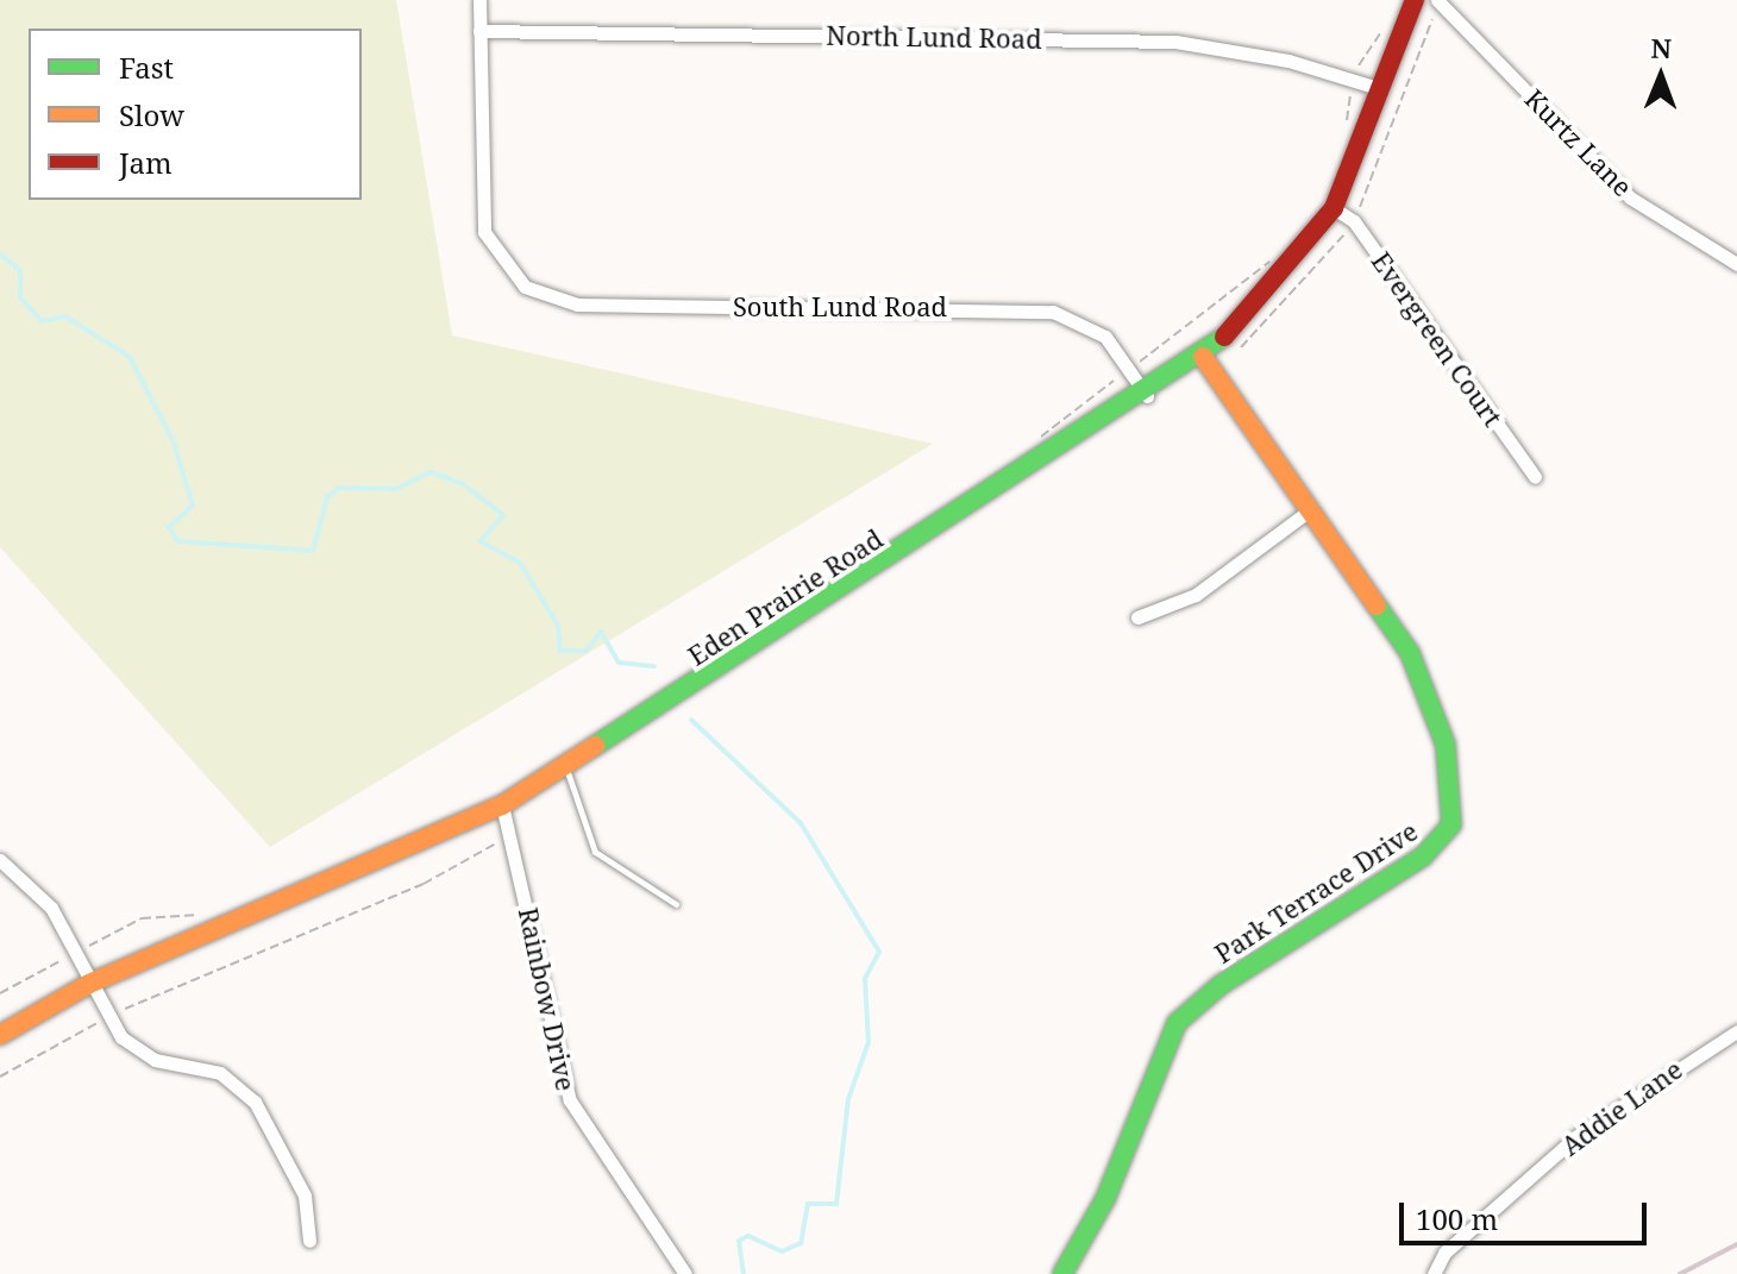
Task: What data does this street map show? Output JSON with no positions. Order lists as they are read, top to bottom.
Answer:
{
  "streets": {
    "main road": ["Eden Prairie Road", "Park Terrace Drive"],
    "street": [
      "North Lund Road",
      "Kurtz Lane",
      "South Lund Road",
      "Evergreen Court",
      "Rainbow Drive",
      "Addie Lane"
    ]
  },
  "crossings": [
    ["North Lund Road", "South Lund Road"],
    ["North Lund Road", "Eden Prairie Road"],
    ["South Lund Road", "Eden Prairie Road"],
    ["Evergreen Court", "Eden Prairie Road"],
    ["Eden Prairie Road", "Park Terrace Drive"],
    ["Eden Prairie Road", "Rainbow Drive"]
  ],
  "legend": ["Fast", "Slow", "Jam"],
  "scale_bar": "100 m",
  "north": "top"
}
